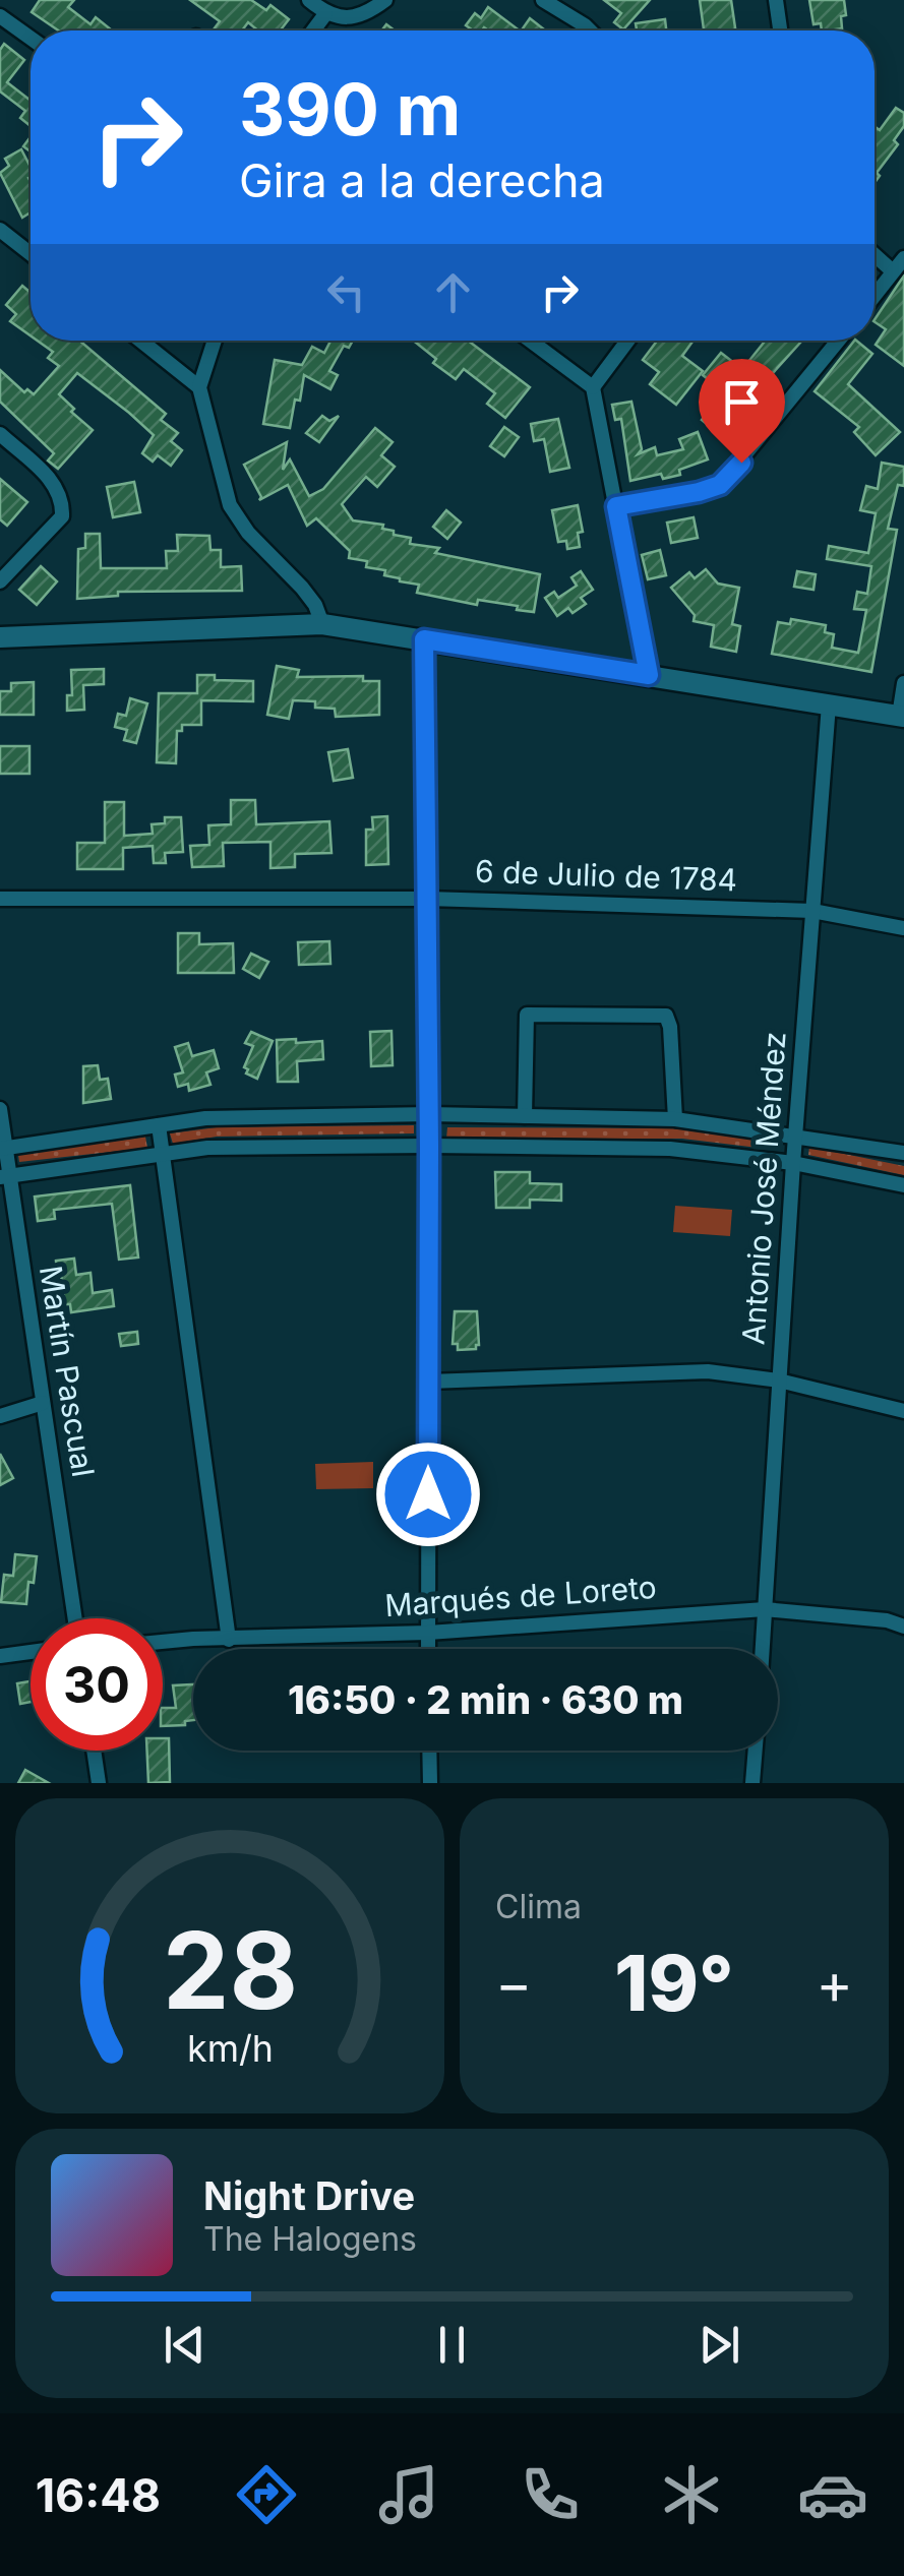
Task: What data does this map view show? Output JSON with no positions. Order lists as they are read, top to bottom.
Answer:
{
  "streets": {
    "street": [
      "6 de Julio de 1784",
      "Antonio José Méndez",
      "Martín Pascual",
      "Marqués de Loreto"
    ]
  },
  "crossings": [
    ["6 de Julio de 1784", "Antonio José Méndez"],
    ["Antonio José Méndez", "Marqués de Loreto"]
  ],
  "page": {
    "turn": ["390 m", "Gira a la derecha"],
    "limit": "30",
    "trip": "16:50 · 2 min · 630 m",
    "tile": "Clima",
    "heat": ["−", "19°", "+"],
    "song": ["Night Drive", "The Halogens"],
    "tabs": "16:48",
    "gauge": ["28", "km/h"]
  }
}
